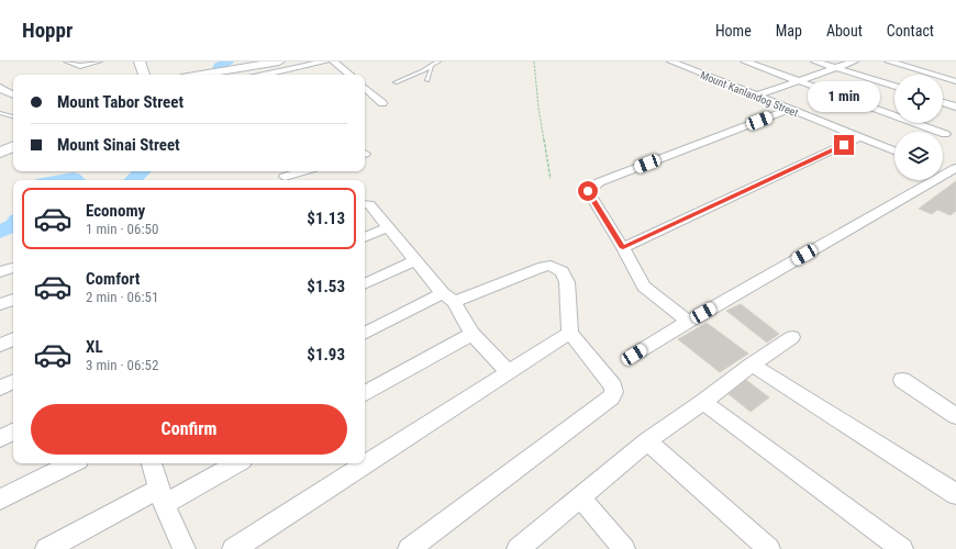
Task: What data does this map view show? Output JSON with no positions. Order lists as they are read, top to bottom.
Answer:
{
  "streets": {
    "street": ["Mount Kanlandog Street"]
  },
  "page": {
    "header": "Hoppr",
    "nav": [
      "Home",
      "Map",
      "About",
      "Contact"
    ],
    "banner": ["Mount Tabor Street", "Mount Sinai Street"],
    "bubble": "1 min",
    "list": [
      {
        "name": "Economy",
        "note": "1 min · 06:50",
        "value": "$1.13"
      },
      {
        "name": "Comfort",
        "note": "2 min · 06:51",
        "value": "$1.53"
      },
      {
        "name": "XL",
        "note": "3 min · 06:52",
        "value": "$1.93"
      }
    ],
    "buttons": "Confirm"
  }
}
